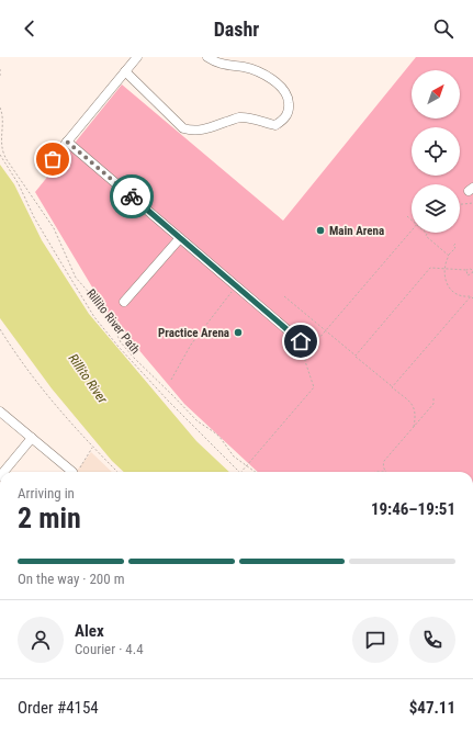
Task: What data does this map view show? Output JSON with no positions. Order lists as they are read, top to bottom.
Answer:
{
  "streets": {
    "path": ["Rillito River Path"]
  },
  "water": ["Rillito River"],
  "places": ["Main Arena", "Practice Arena"],
  "north": "top right",
  "page": {
    "header": "Dashr",
    "heading": ["2 min", "Arriving in", "19:46–19:51"],
    "panel": [
      "Alex",
      "Courier · 4.4",
      "Order #4154",
      "$47.11"
    ],
    "bar": "On the way · 200 m"
  }
}
